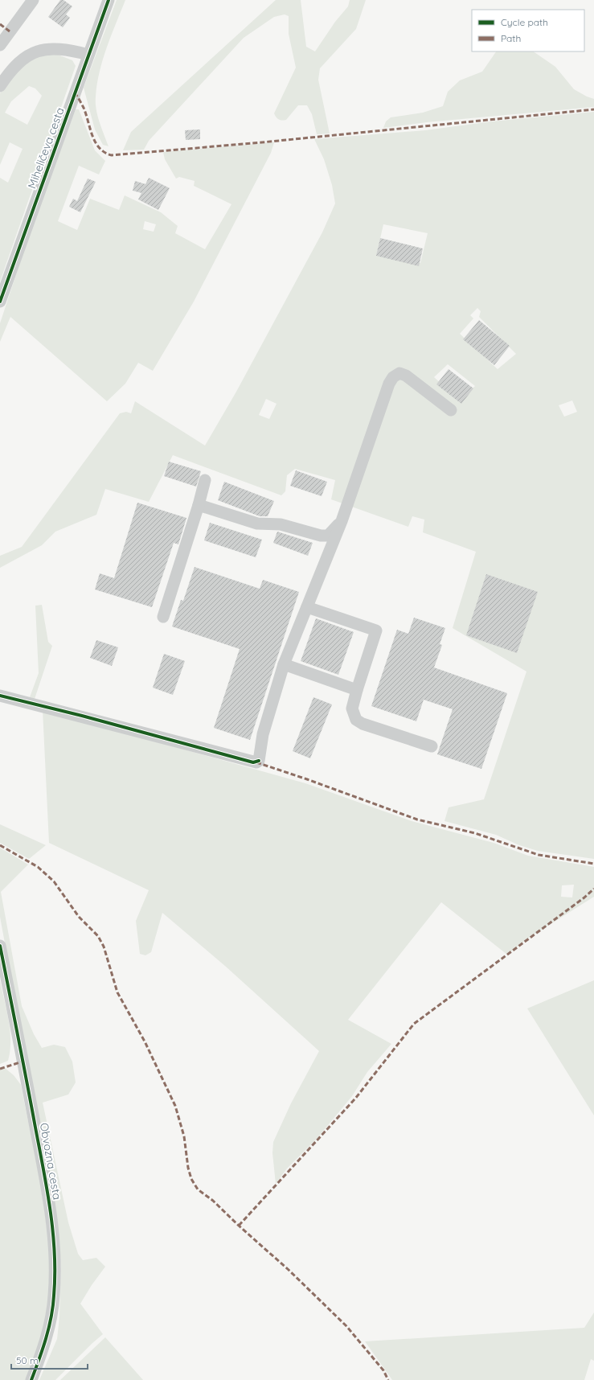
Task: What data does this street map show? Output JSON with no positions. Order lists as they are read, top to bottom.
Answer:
{
  "streets": {
    "street": ["Miheličeva cesta", "Obvozna cesta"]
  },
  "legend": ["Cycle path", "Path"],
  "scale_bar": "50 m"
}
